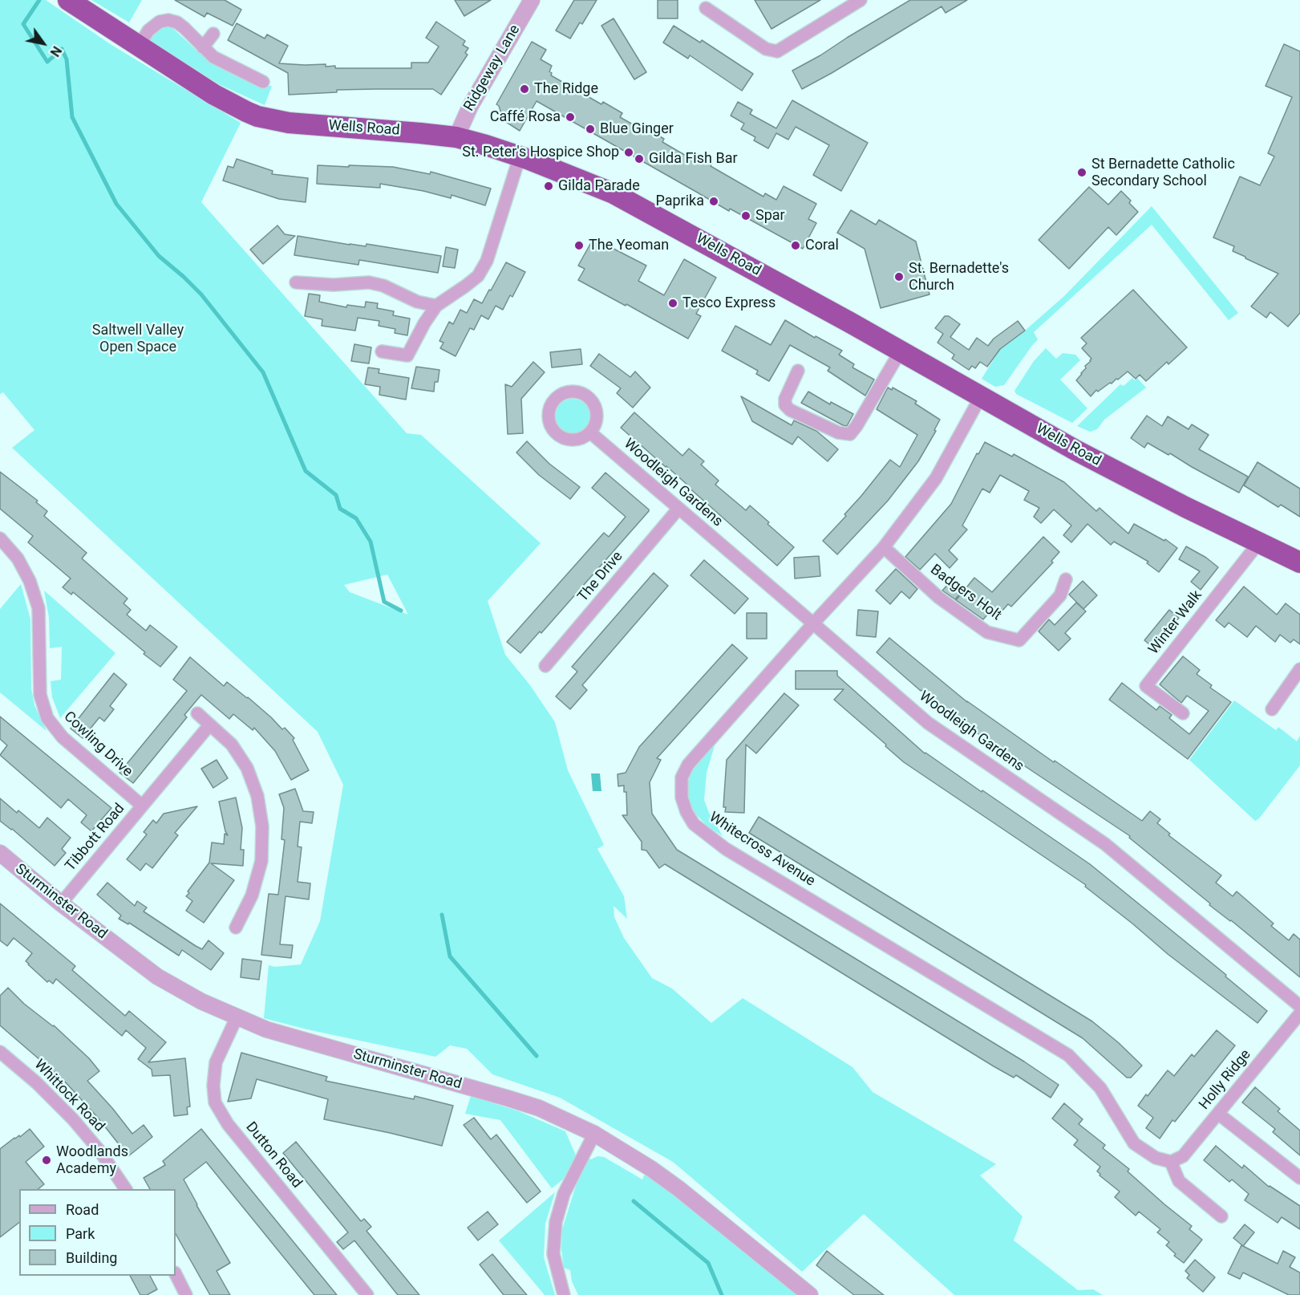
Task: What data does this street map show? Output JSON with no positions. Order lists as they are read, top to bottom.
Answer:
{
  "streets": {
    "highway": ["Wells Road"],
    "street": [
      "Ridgeway Lane",
      "Woodleigh Gardens",
      "The Drive",
      "Badgers Holt",
      "Winter Walk",
      "Cowling Drive",
      "Tibbott Road",
      "Whitecross Avenue",
      "Sturminster Road",
      "Holly Ridge",
      "Whittock Road",
      "Dutton Road"
    ]
  },
  "crossings": [
    ["Ridgeway Lane", "Wells Road"],
    ["Wells Road", "Winter Walk"],
    ["Wells Road", "Whitecross Avenue"],
    ["Woodleigh Gardens", "The Drive"],
    ["Woodleigh Gardens", "Whitecross Avenue"],
    ["Badgers Holt", "Whitecross Avenue"],
    ["Cowling Drive", "Tibbott Road"],
    ["Tibbott Road", "Sturminster Road"],
    ["Whitecross Avenue", "Holly Ridge"],
    ["Sturminster Road", "Dutton Road"]
  ],
  "parks": ["Saltwell Valley Open Space"],
  "places": [
    "The Ridge",
    "Caffé Rosa",
    "Blue Ginger",
    "St. Peter's Hospice Shop",
    "Gilda Fish Bar",
    "St Bernadette Catholic Secondary School",
    "Gilda Parade",
    "Paprika",
    "Spar",
    "The Yeoman",
    "Coral",
    "St. Bernadette's Church",
    "Tesco Express",
    "Woodlands Academy"
  ],
  "legend": ["Road", "Park", "Building"],
  "north": "bottom right"
}
